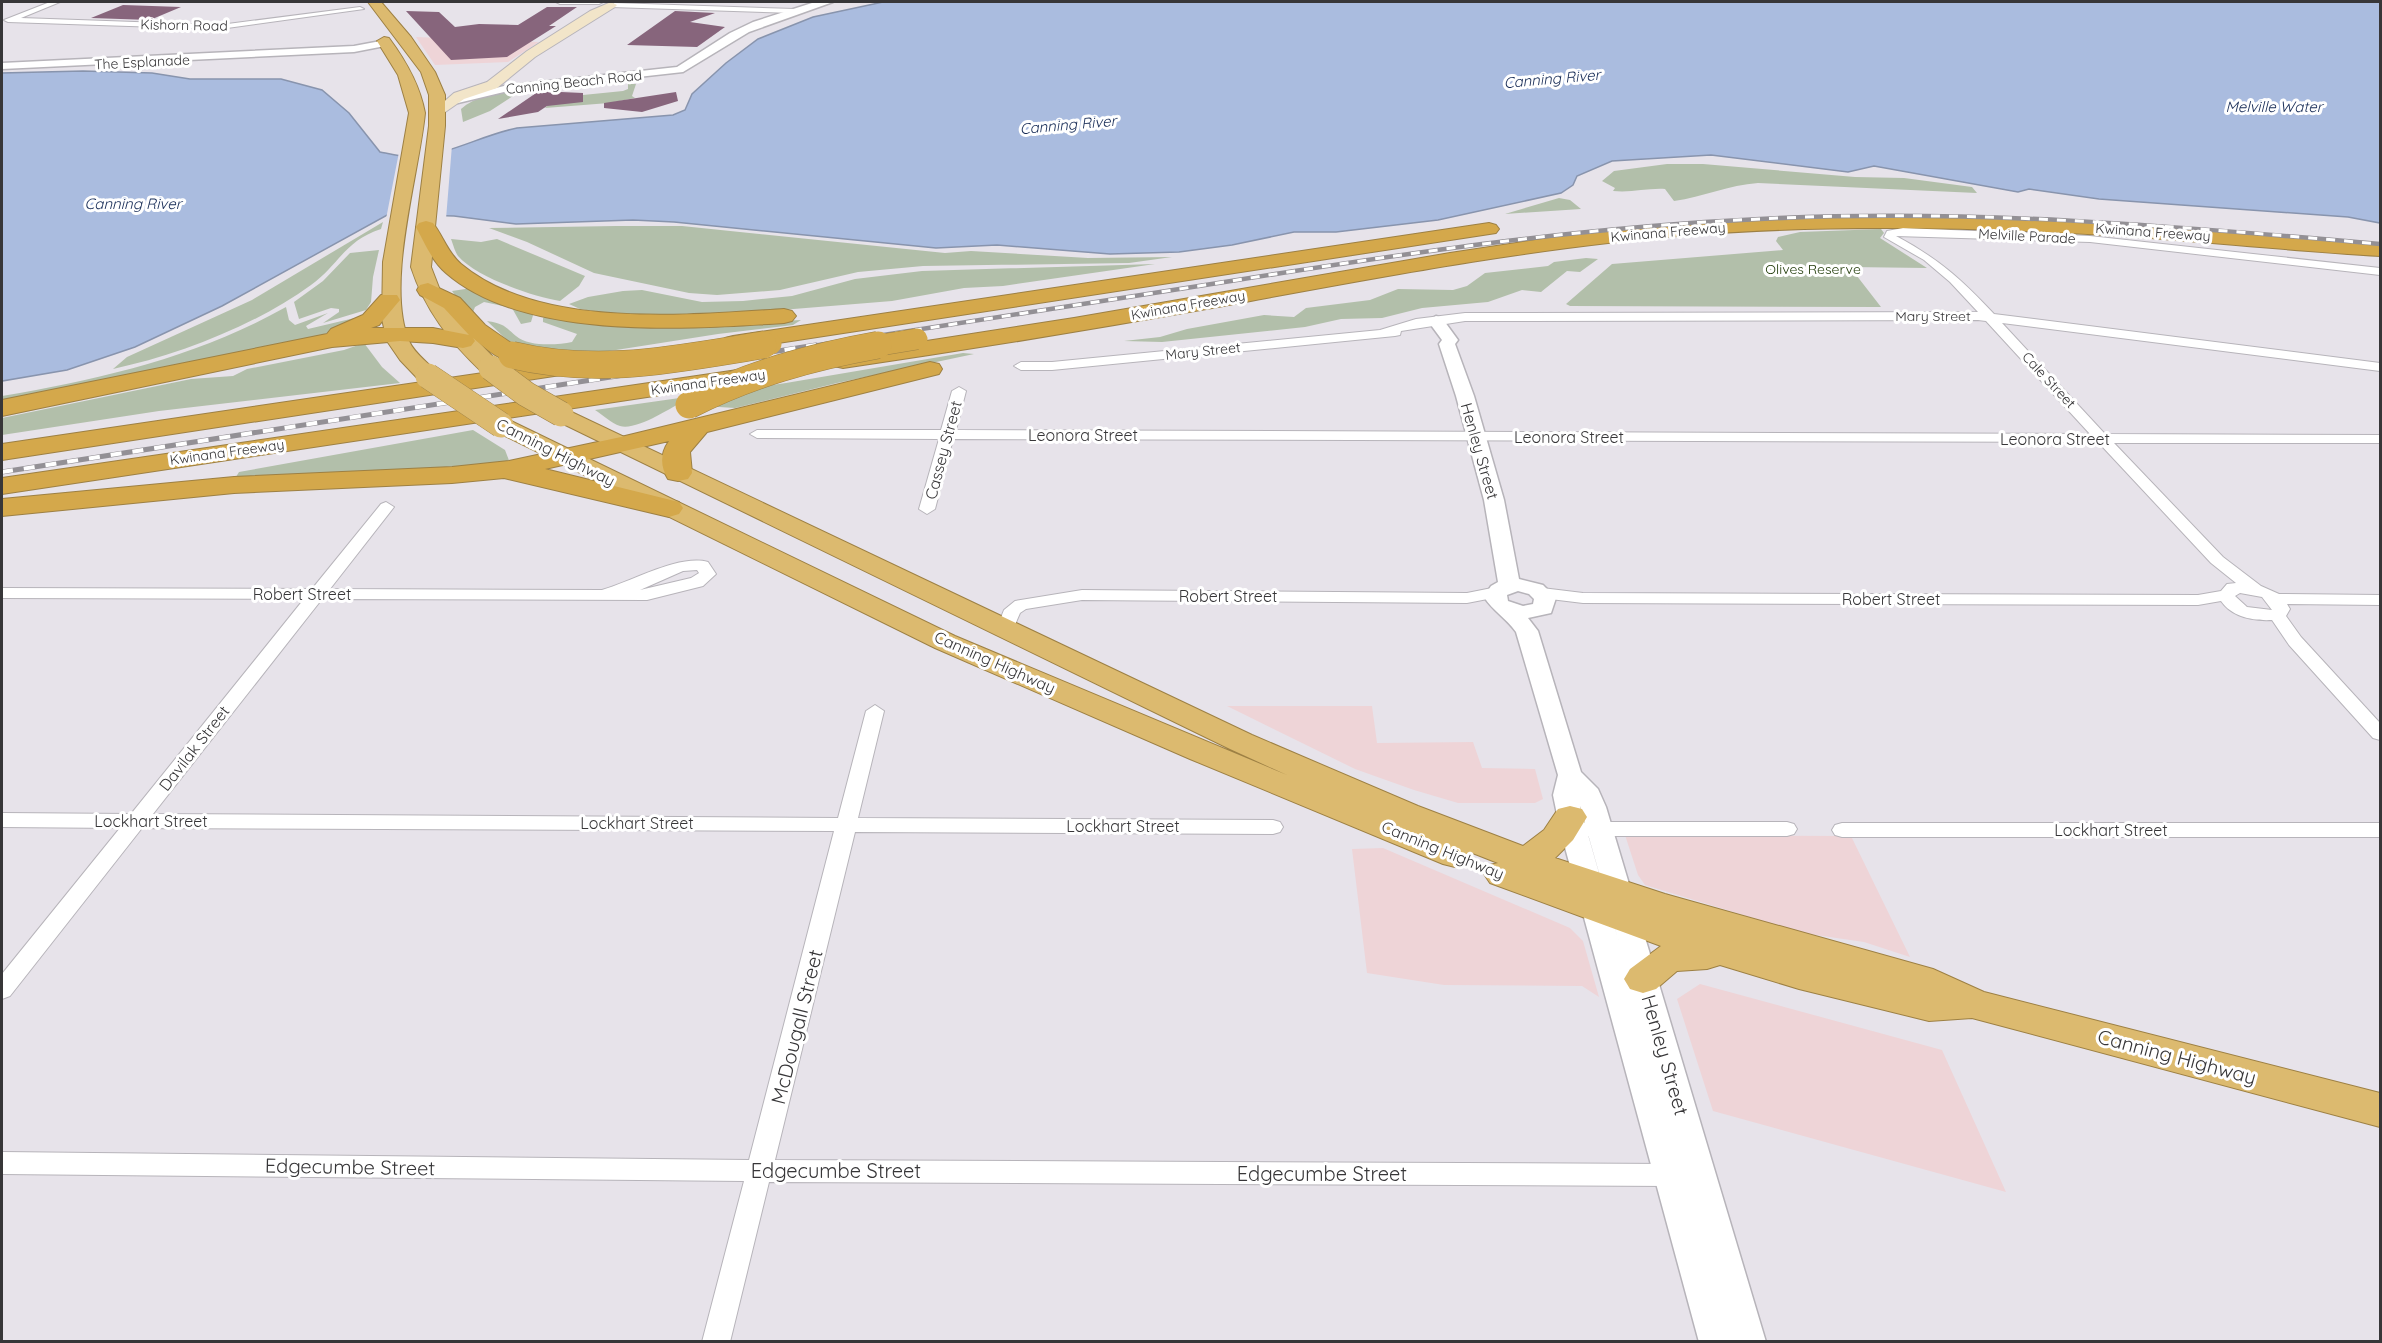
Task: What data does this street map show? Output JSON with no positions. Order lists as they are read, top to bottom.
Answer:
{
  "streets": {
    "highway": ["Kwinana Freeway", "Canning Highway"],
    "street": [
      "Kishorn Road",
      "The Esplanade",
      "Canning Beach Road",
      "Melville Parade",
      "Mary Street",
      "Cale Street",
      "Leonora Street",
      "Cassey Street",
      "Henley Street",
      "Robert Street",
      "Davilak Street",
      "Lockhart Street",
      "McDougall Street",
      "Edgecumbe Street"
    ]
  },
  "crossings": [
    ["Kishorn Road", "Canning Highway"],
    ["The Esplanade", "Canning Highway"],
    ["Kwinana Freeway", "Canning Highway"],
    ["Melville Parade", "Cale Street"],
    ["Mary Street", "Cale Street"],
    ["Mary Street", "Henley Street"],
    ["Cale Street", "Leonora Street"],
    ["Cale Street", "Robert Street"],
    ["Leonora Street", "Cassey Street"],
    ["Leonora Street", "Henley Street"],
    ["Henley Street", "Canning Highway"],
    ["Henley Street", "Robert Street"],
    ["Henley Street", "Edgecumbe Street"],
    ["Canning Highway", "Robert Street"],
    ["Robert Street", "Davilak Street"],
    ["Davilak Street", "Lockhart Street"],
    ["Lockhart Street", "McDougall Street"],
    ["McDougall Street", "Edgecumbe Street"]
  ],
  "water": ["Canning River", "Melville Water"],
  "parks": ["Olives Reserve"]
}
